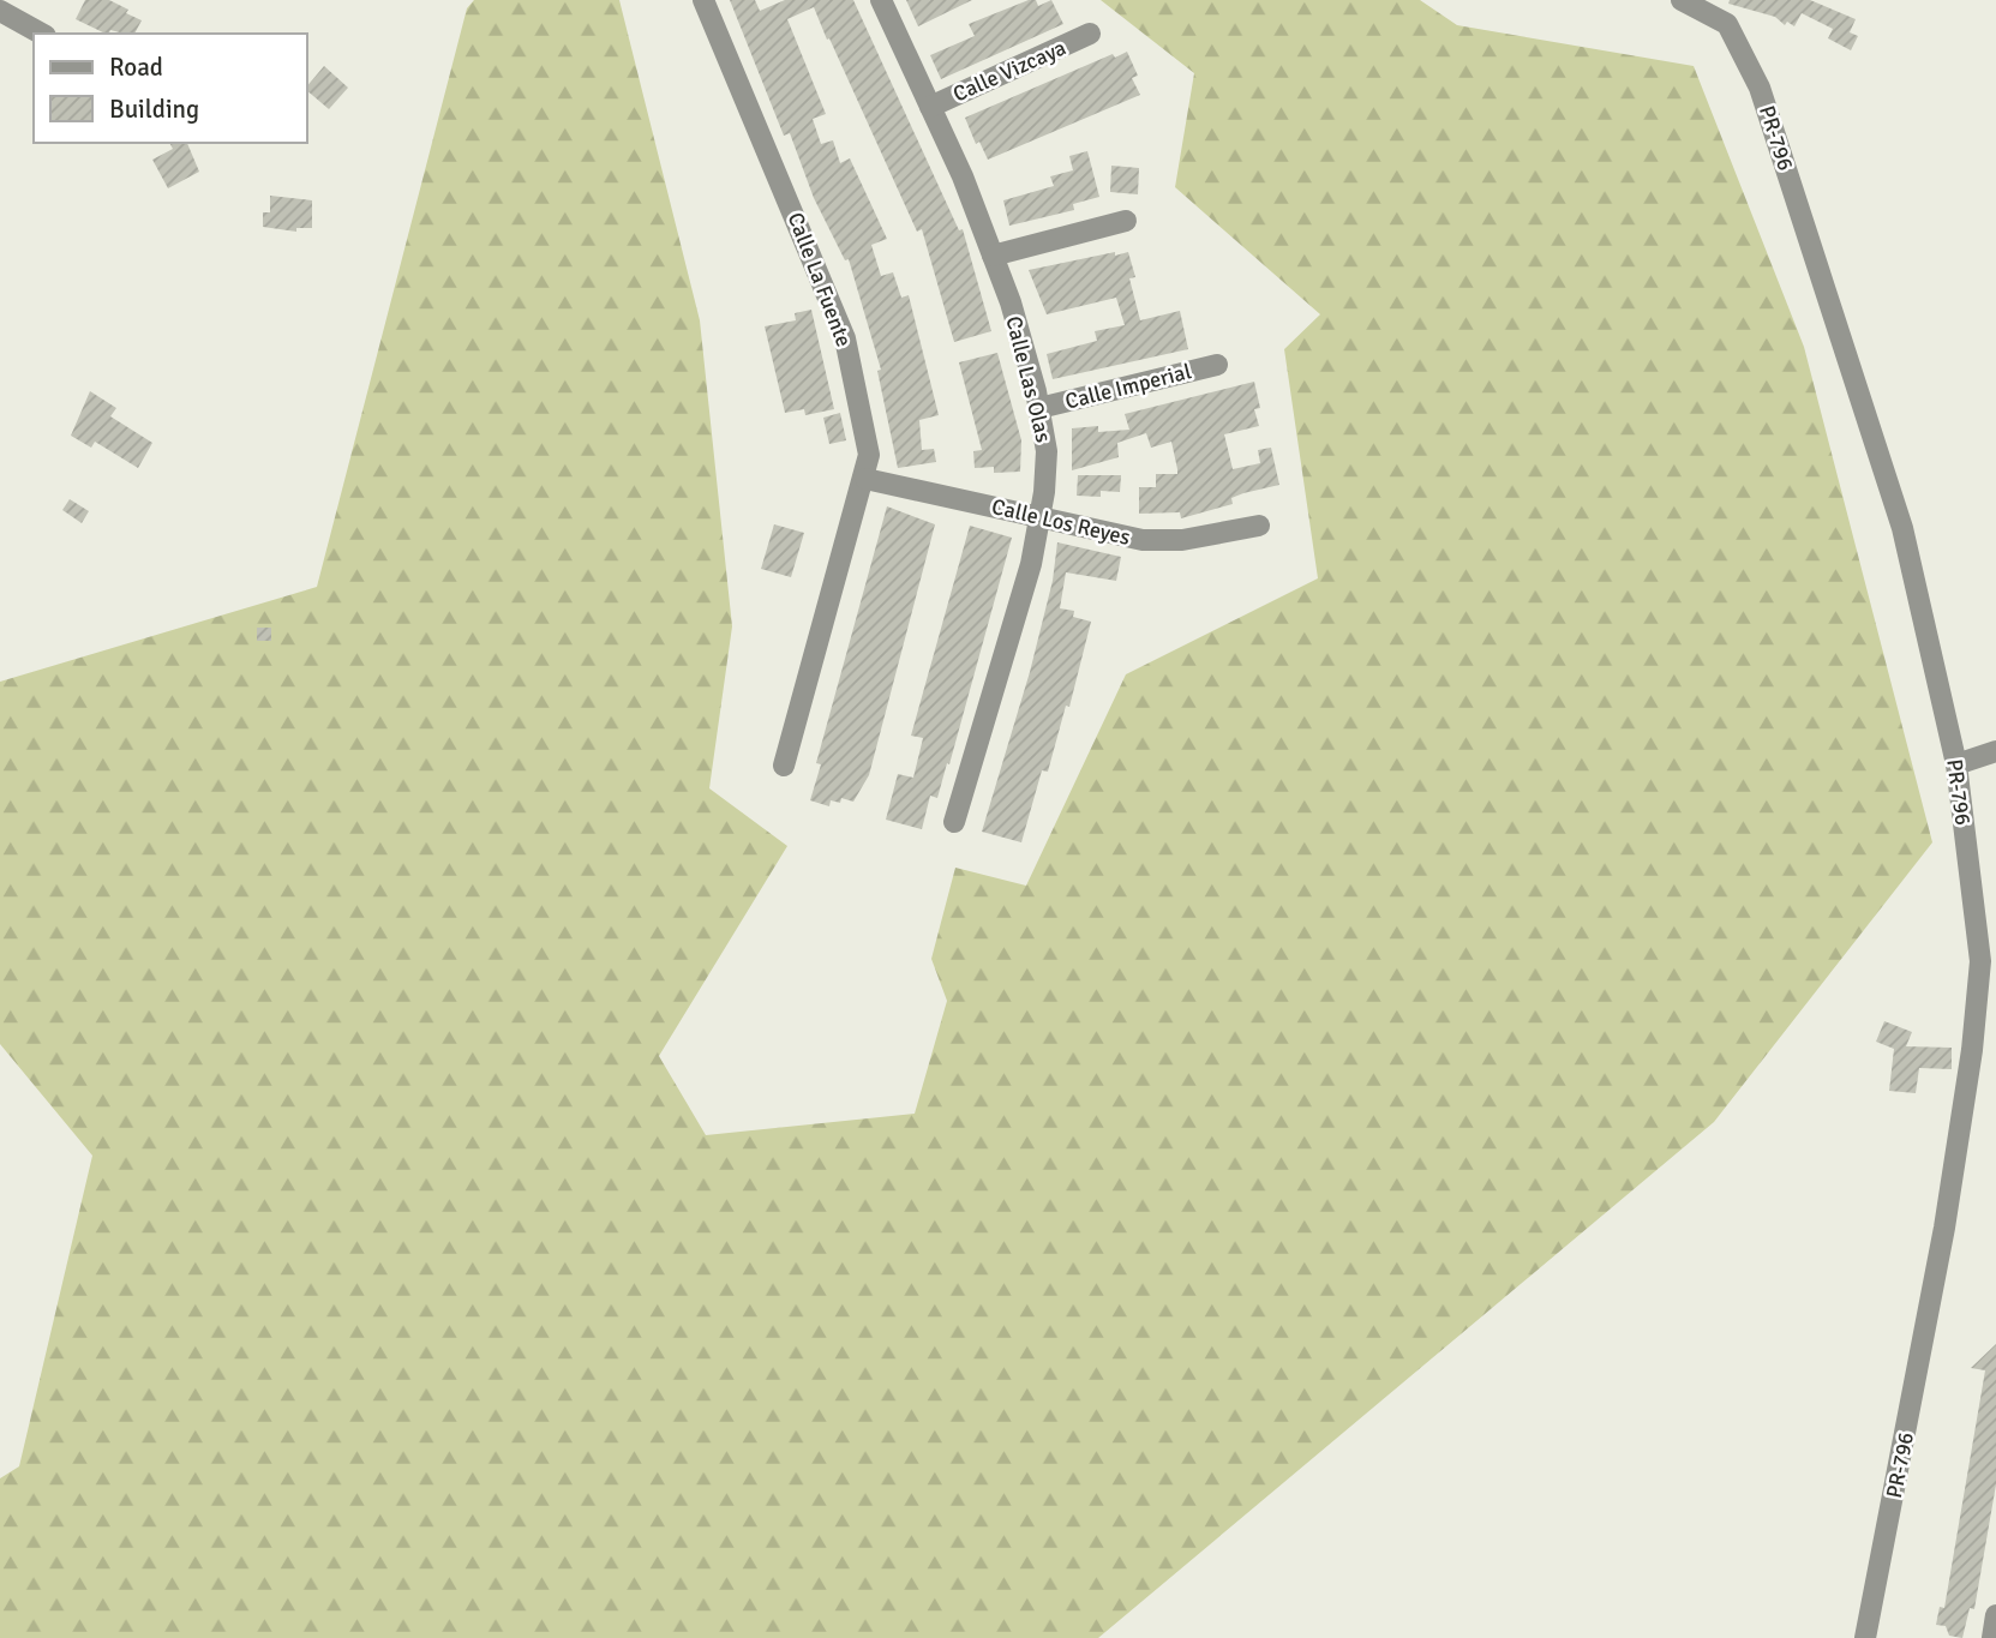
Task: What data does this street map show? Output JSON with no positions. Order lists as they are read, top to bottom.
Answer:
{
  "streets": {
    "street": [
      "Calle Vizcaya",
      "PR-796",
      "Calle La Fuente",
      "Calle Las Olas",
      "Calle Imperial",
      "Calle Los Reyes"
    ]
  },
  "crossings": [
    ["Calle Vizcaya", "Calle Las Olas"],
    ["Calle La Fuente", "Calle Los Reyes"],
    ["Calle Las Olas", "Calle Imperial"],
    ["Calle Las Olas", "Calle Los Reyes"]
  ],
  "legend": ["Road", "Building"]
}
